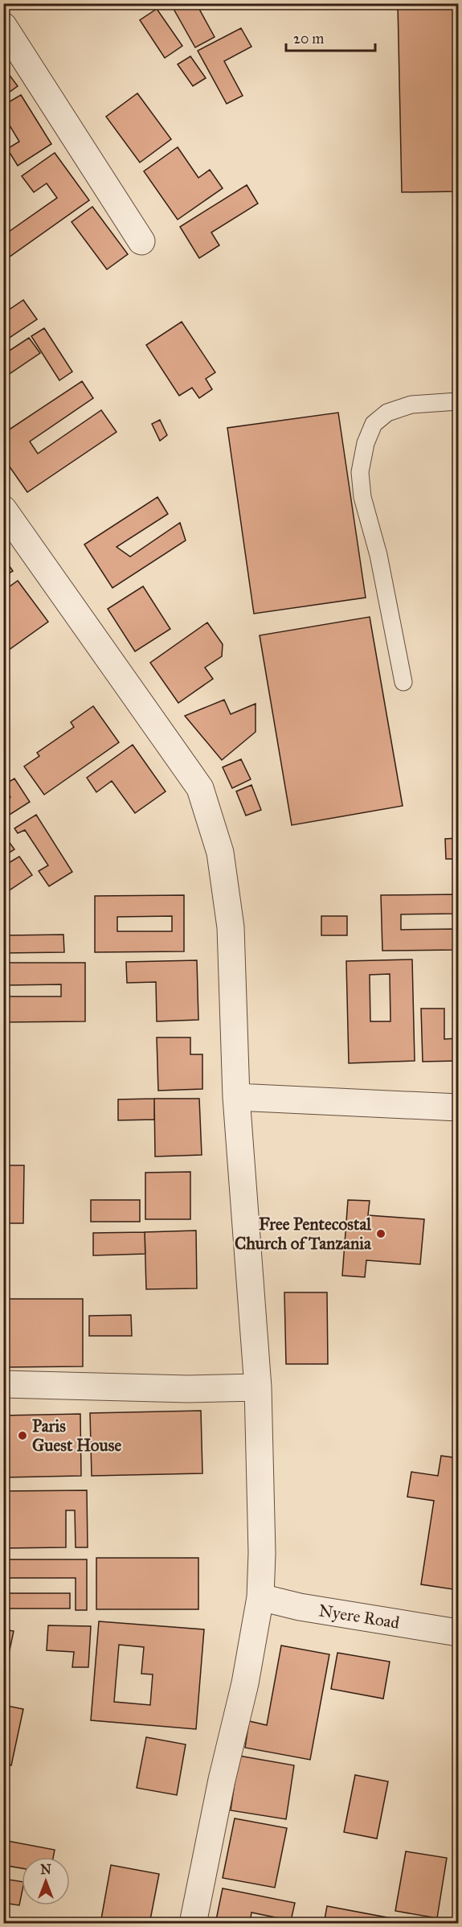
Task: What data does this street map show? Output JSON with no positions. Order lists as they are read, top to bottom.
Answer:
{
  "streets": {
    "street": ["Nyere Road"]
  },
  "places": ["Free Pentecostal Church of Tanzania", "Paris Guest House"],
  "scale_bar": "20 m",
  "north": "top"
}
